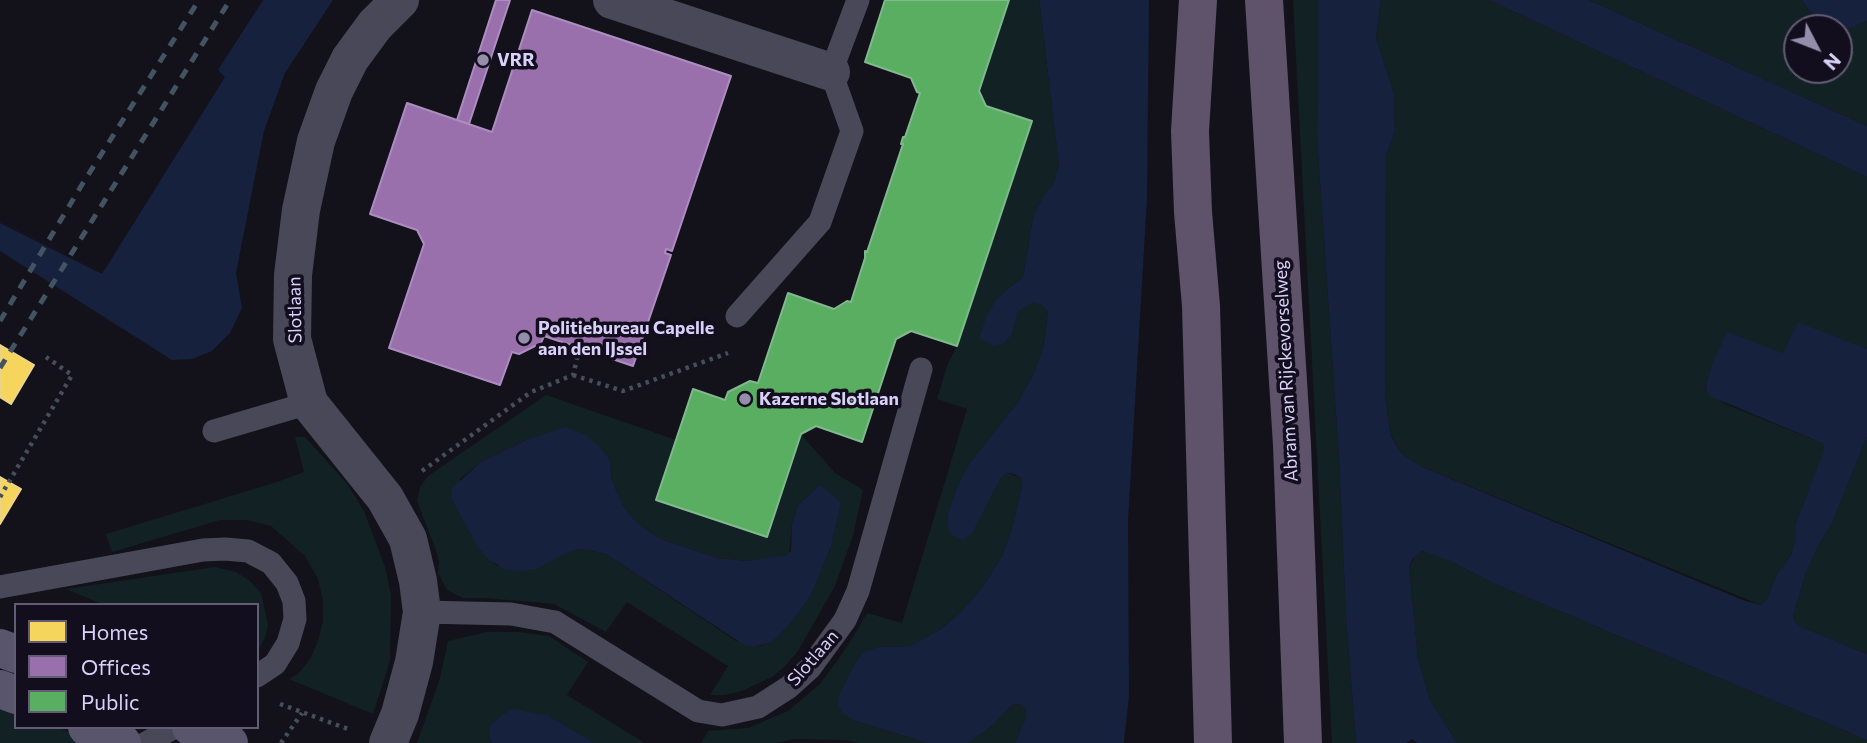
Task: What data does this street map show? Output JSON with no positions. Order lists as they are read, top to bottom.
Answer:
{
  "streets": {
    "main road": ["Abram van Rijckevorselweg"],
    "street": ["Slotlaan"]
  },
  "places": ["VRR", "Politiebureau Capelle aan den IJssel", "Kazerne Slotlaan"],
  "legend": ["Homes", "Offices", "Public"],
  "north": "bottom right"
}
